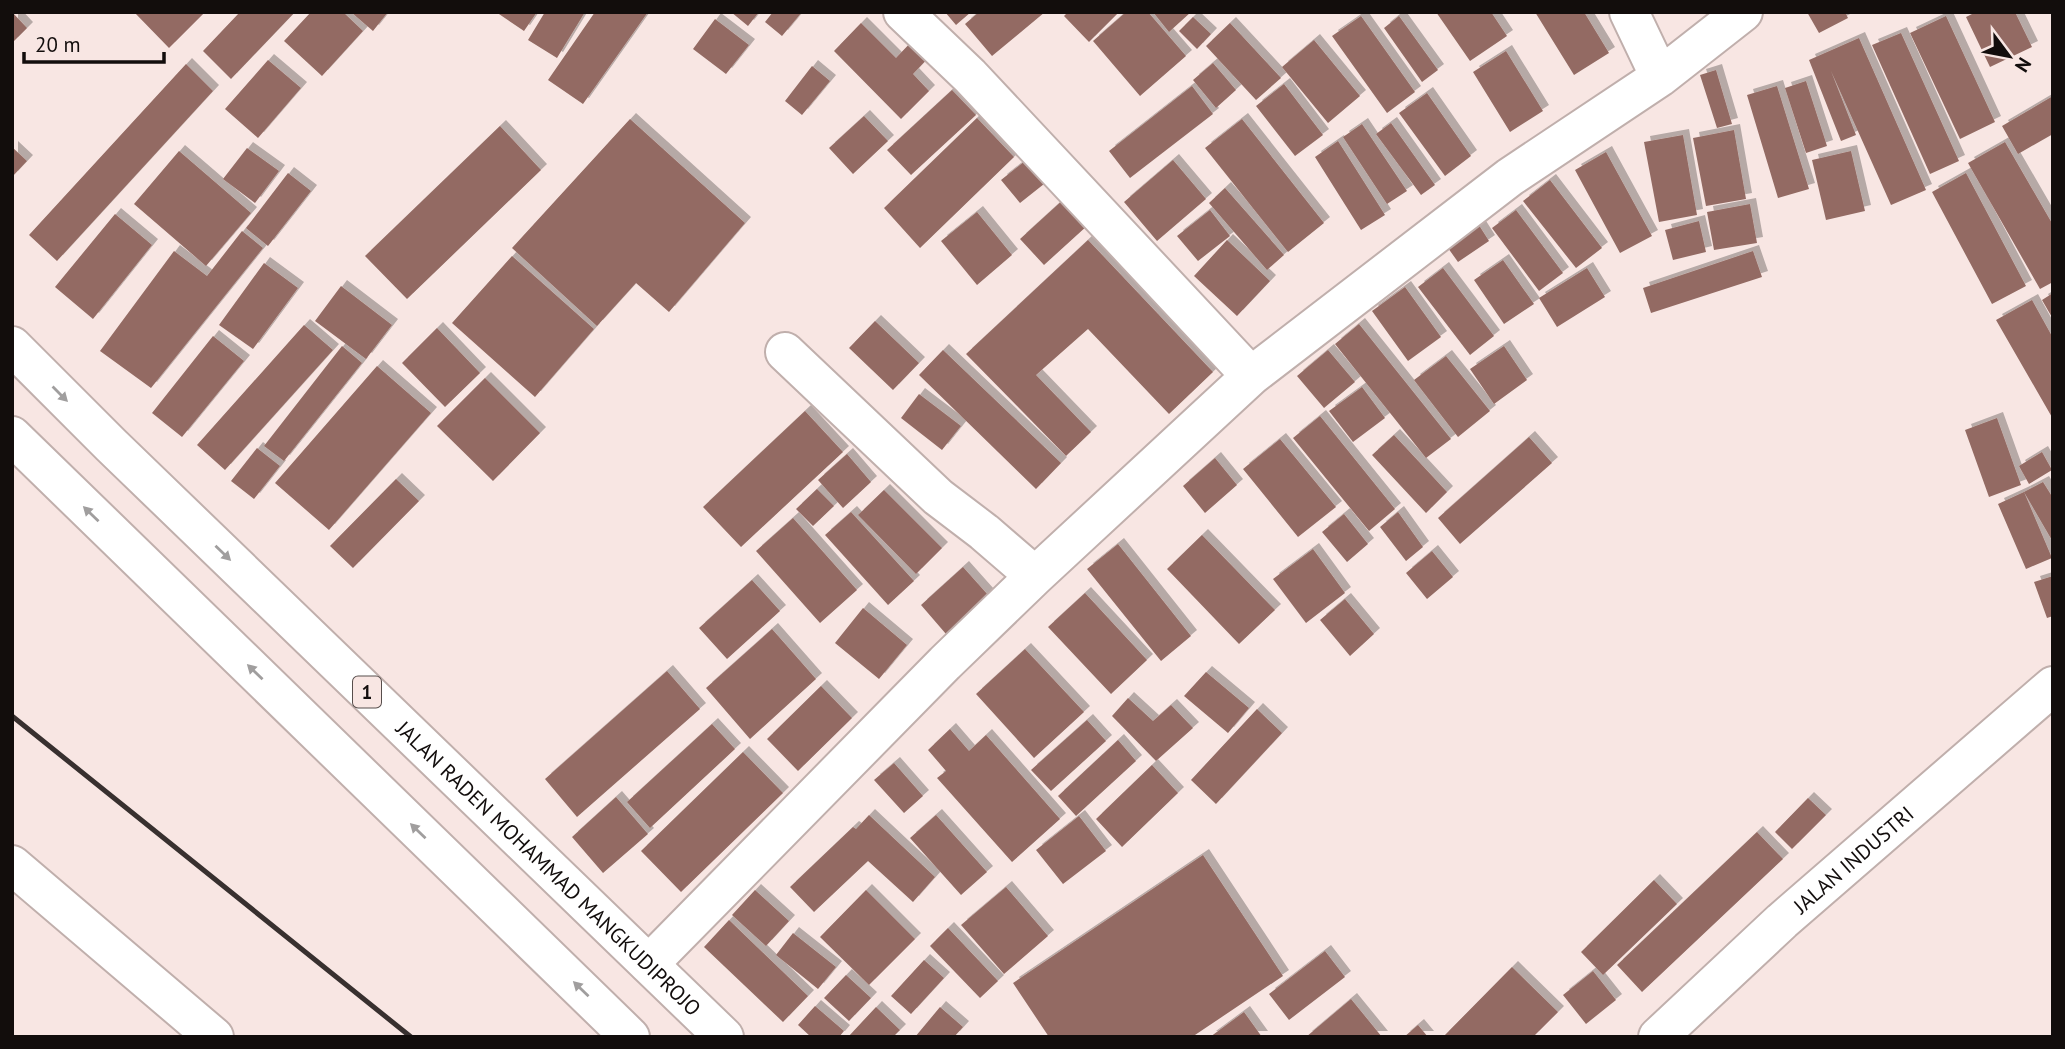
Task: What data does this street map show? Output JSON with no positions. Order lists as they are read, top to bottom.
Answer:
{
  "streets": {
    "main road": ["1", "JALAN INDUSTRI", "JALAN RADEN MOHAMMAD MANGKUDIPROJO"]
  },
  "scale_bar": "20 m",
  "north": "bottom right"
}
